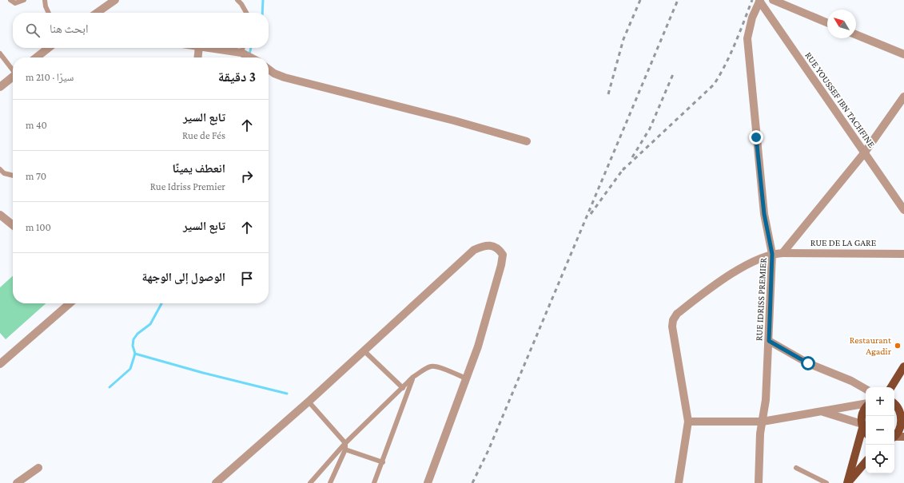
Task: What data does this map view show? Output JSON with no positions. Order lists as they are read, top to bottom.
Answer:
{
  "streets": {
    "street": ["RUE YOUSSEF IBN TACHFINE", "RUE DE LA GARE", "RUE IDRISS PREMIER"]
  },
  "crossings": [
    ["RUE DE LA GARE", "RUE IDRISS PREMIER"]
  ],
  "places": ["Restaurant Agadir"],
  "north": "top left",
  "page": {
    "search": "ابحث هنا",
    "heading": ["3 دقيقة", "سيرًا · 210 m"],
    "list": [
      ["تابع السير", "Rue de Fés", "40 m"],
      ["انعطف يمينًا", "Rue Idriss Premier", "70 m"],
      ["تابع السير", "100 m"],
      "الوصول إلى الوجهة"
    ],
    "map_buttons": ["+", "−"]
  }
}
